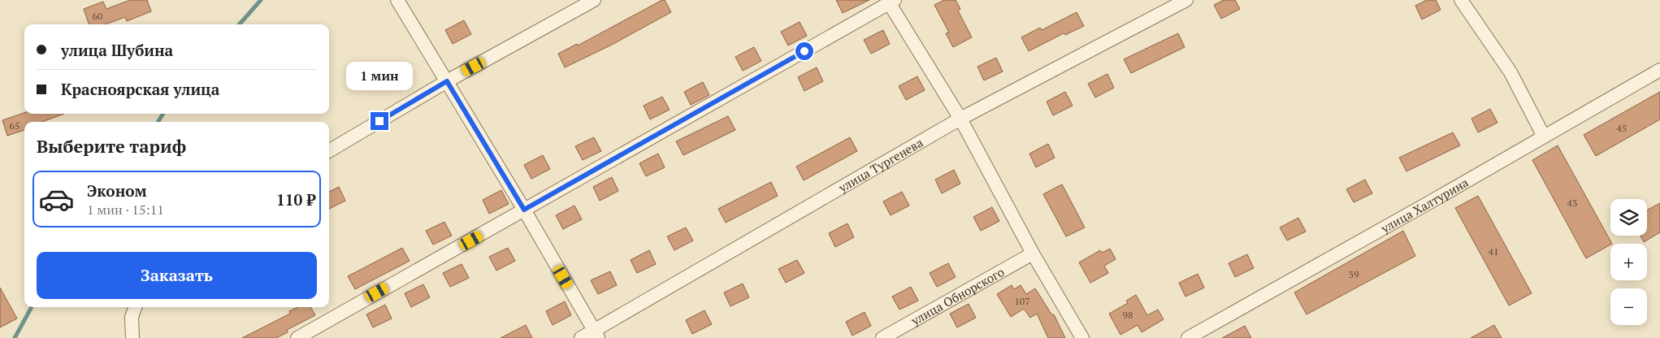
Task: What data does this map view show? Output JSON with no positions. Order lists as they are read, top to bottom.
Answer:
{
  "streets": {
    "street": ["улица Тургенева", "улица Халтурина", "улица Обнорского"]
  },
  "house_numbers": [
    "60",
    "65",
    "45",
    "43",
    "41",
    "39",
    "107",
    "98"
  ],
  "page": {
    "banner": ["улица Шубина", "Красноярская улица"],
    "bubble": "1 мин",
    "heading": "Выберите тариф",
    "list": [
      {
        "name": "Эконом",
        "note": "1 мин · 15:11",
        "value": "110 ₽"
      }
    ],
    "map_buttons": ["+", "−"],
    "buttons": "Заказать"
  }
}
